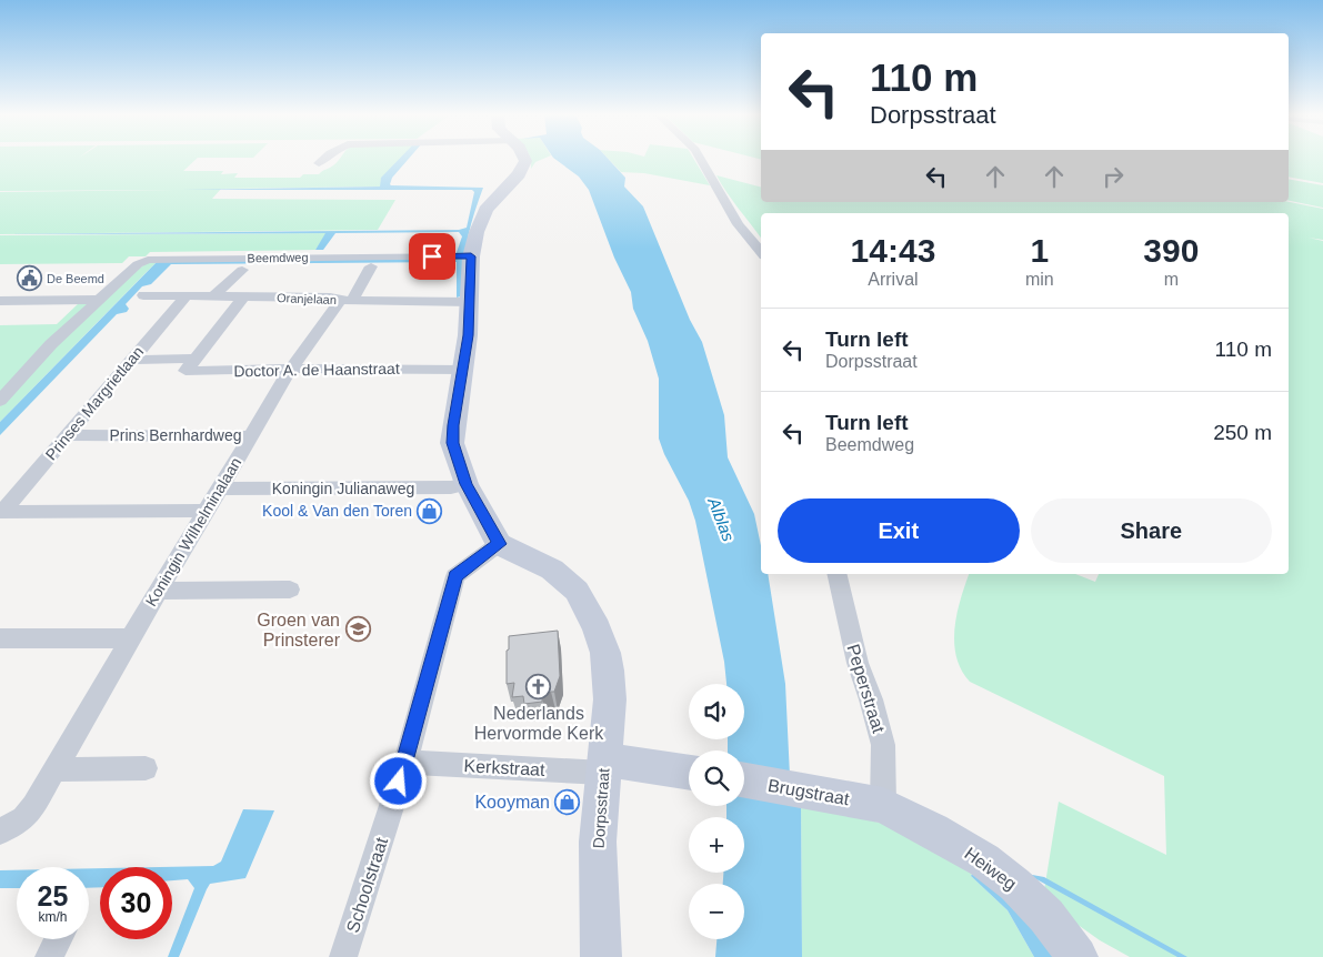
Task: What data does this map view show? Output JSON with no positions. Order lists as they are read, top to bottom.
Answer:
{
  "streets": {
    "street": [
      "Beemdweg",
      "Oranjelaan",
      "Doctor A. de Haanstraat",
      "Prinses Margrietlaan",
      "Prins Bernhardweg",
      "Koningin Julianaweg",
      "Koningin Wilhelminalaan",
      "Peperstraat",
      "Kerkstraat",
      "Brugstraat",
      "Dorpsstraat",
      "Heiweg",
      "Schoolstraat"
    ]
  },
  "crossings": [
    ["Oranjelaan", "Prinses Margrietlaan"],
    ["Oranjelaan", "Koningin Wilhelminalaan"],
    ["Doctor A. de Haanstraat", "Koningin Wilhelminalaan"],
    ["Prinses Margrietlaan", "Prins Bernhardweg"],
    ["Prins Bernhardweg", "Koningin Wilhelminalaan"],
    ["Koningin Julianaweg", "Koningin Wilhelminalaan"],
    ["Peperstraat", "Brugstraat"],
    ["Peperstraat", "Heiweg"],
    ["Kerkstraat", "Dorpsstraat"],
    ["Kerkstraat", "Schoolstraat"],
    ["Brugstraat", "Heiweg"],
    ["Dorpsstraat", "Schoolstraat"]
  ],
  "water": ["Alblas"],
  "places": {
    "public building": ["De Beemd"],
    "shop": ["Kool & Van den Toren", "Kooyman"],
    "school or university": ["Groen van Prinsterer"],
    "church": ["Nederlands Hervormde Kerk"]
  },
  "page": {
    "turn": ["110 m", "Dorpsstraat"],
    "eta": [
      "14:43",
      "Arrival",
      "1",
      "min",
      "390",
      "m"
    ],
    "list": [
      {
        "name": "Turn left",
        "note": "Dorpsstraat",
        "value": "110 m"
      },
      {
        "name": "Turn left",
        "note": "Beemdweg",
        "value": "250 m"
      }
    ],
    "buttons": ["Exit", "Share"],
    "map_buttons": ["+", "−"],
    "speed": "25 km/h",
    "limit": "30"
  }
}
